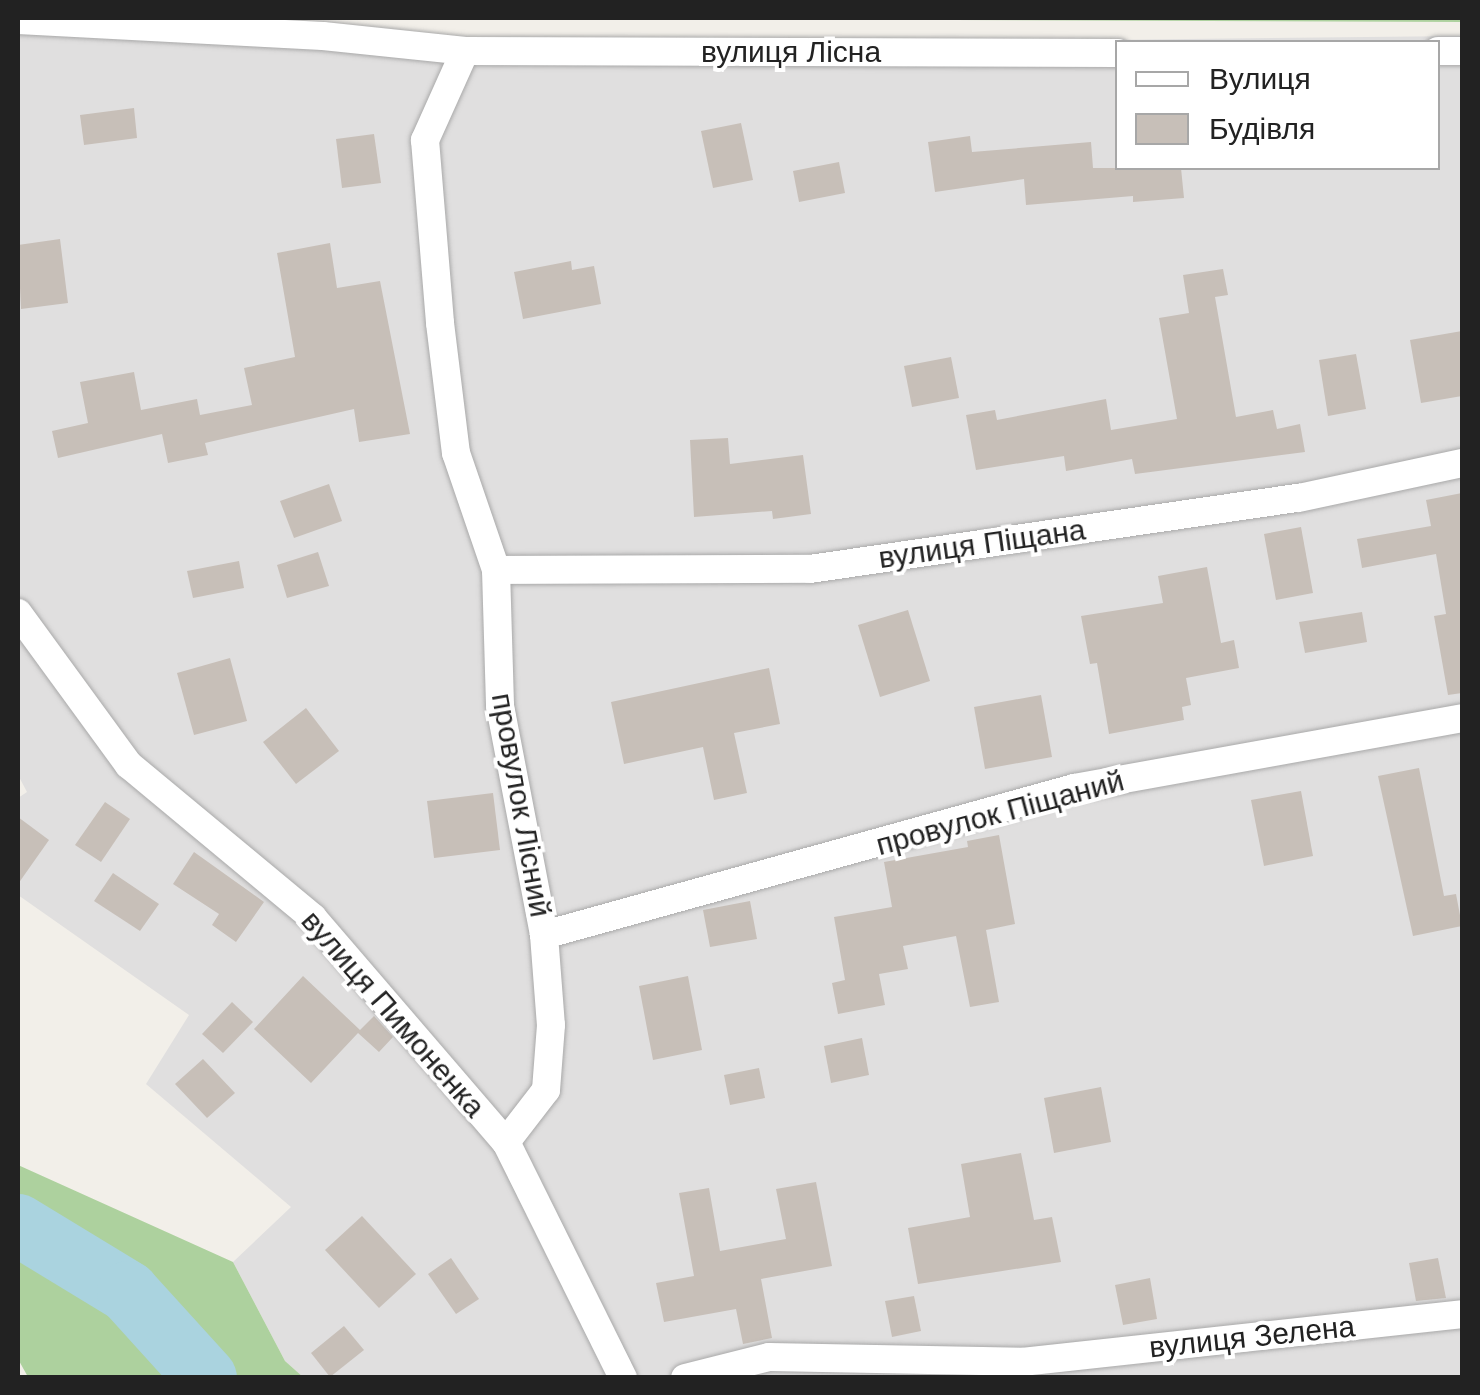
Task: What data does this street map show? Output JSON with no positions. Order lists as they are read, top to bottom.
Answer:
{
  "streets": {
    "street": [
      "вулиця Лісна",
      "вулиця Піщана",
      "провулок Лісний",
      "провулок Піщаний",
      "вулиця Пимоненка",
      "вулиця Зелена"
    ]
  },
  "crossings": [
    ["вулиця Лісна", "провулок Лісний"],
    ["вулиця Піщана", "провулок Лісний"],
    ["провулок Лісний", "провулок Піщаний"],
    ["провулок Лісний", "вулиця Пимоненка"]
  ],
  "legend": ["Вулиця", "Будівля"]
}
